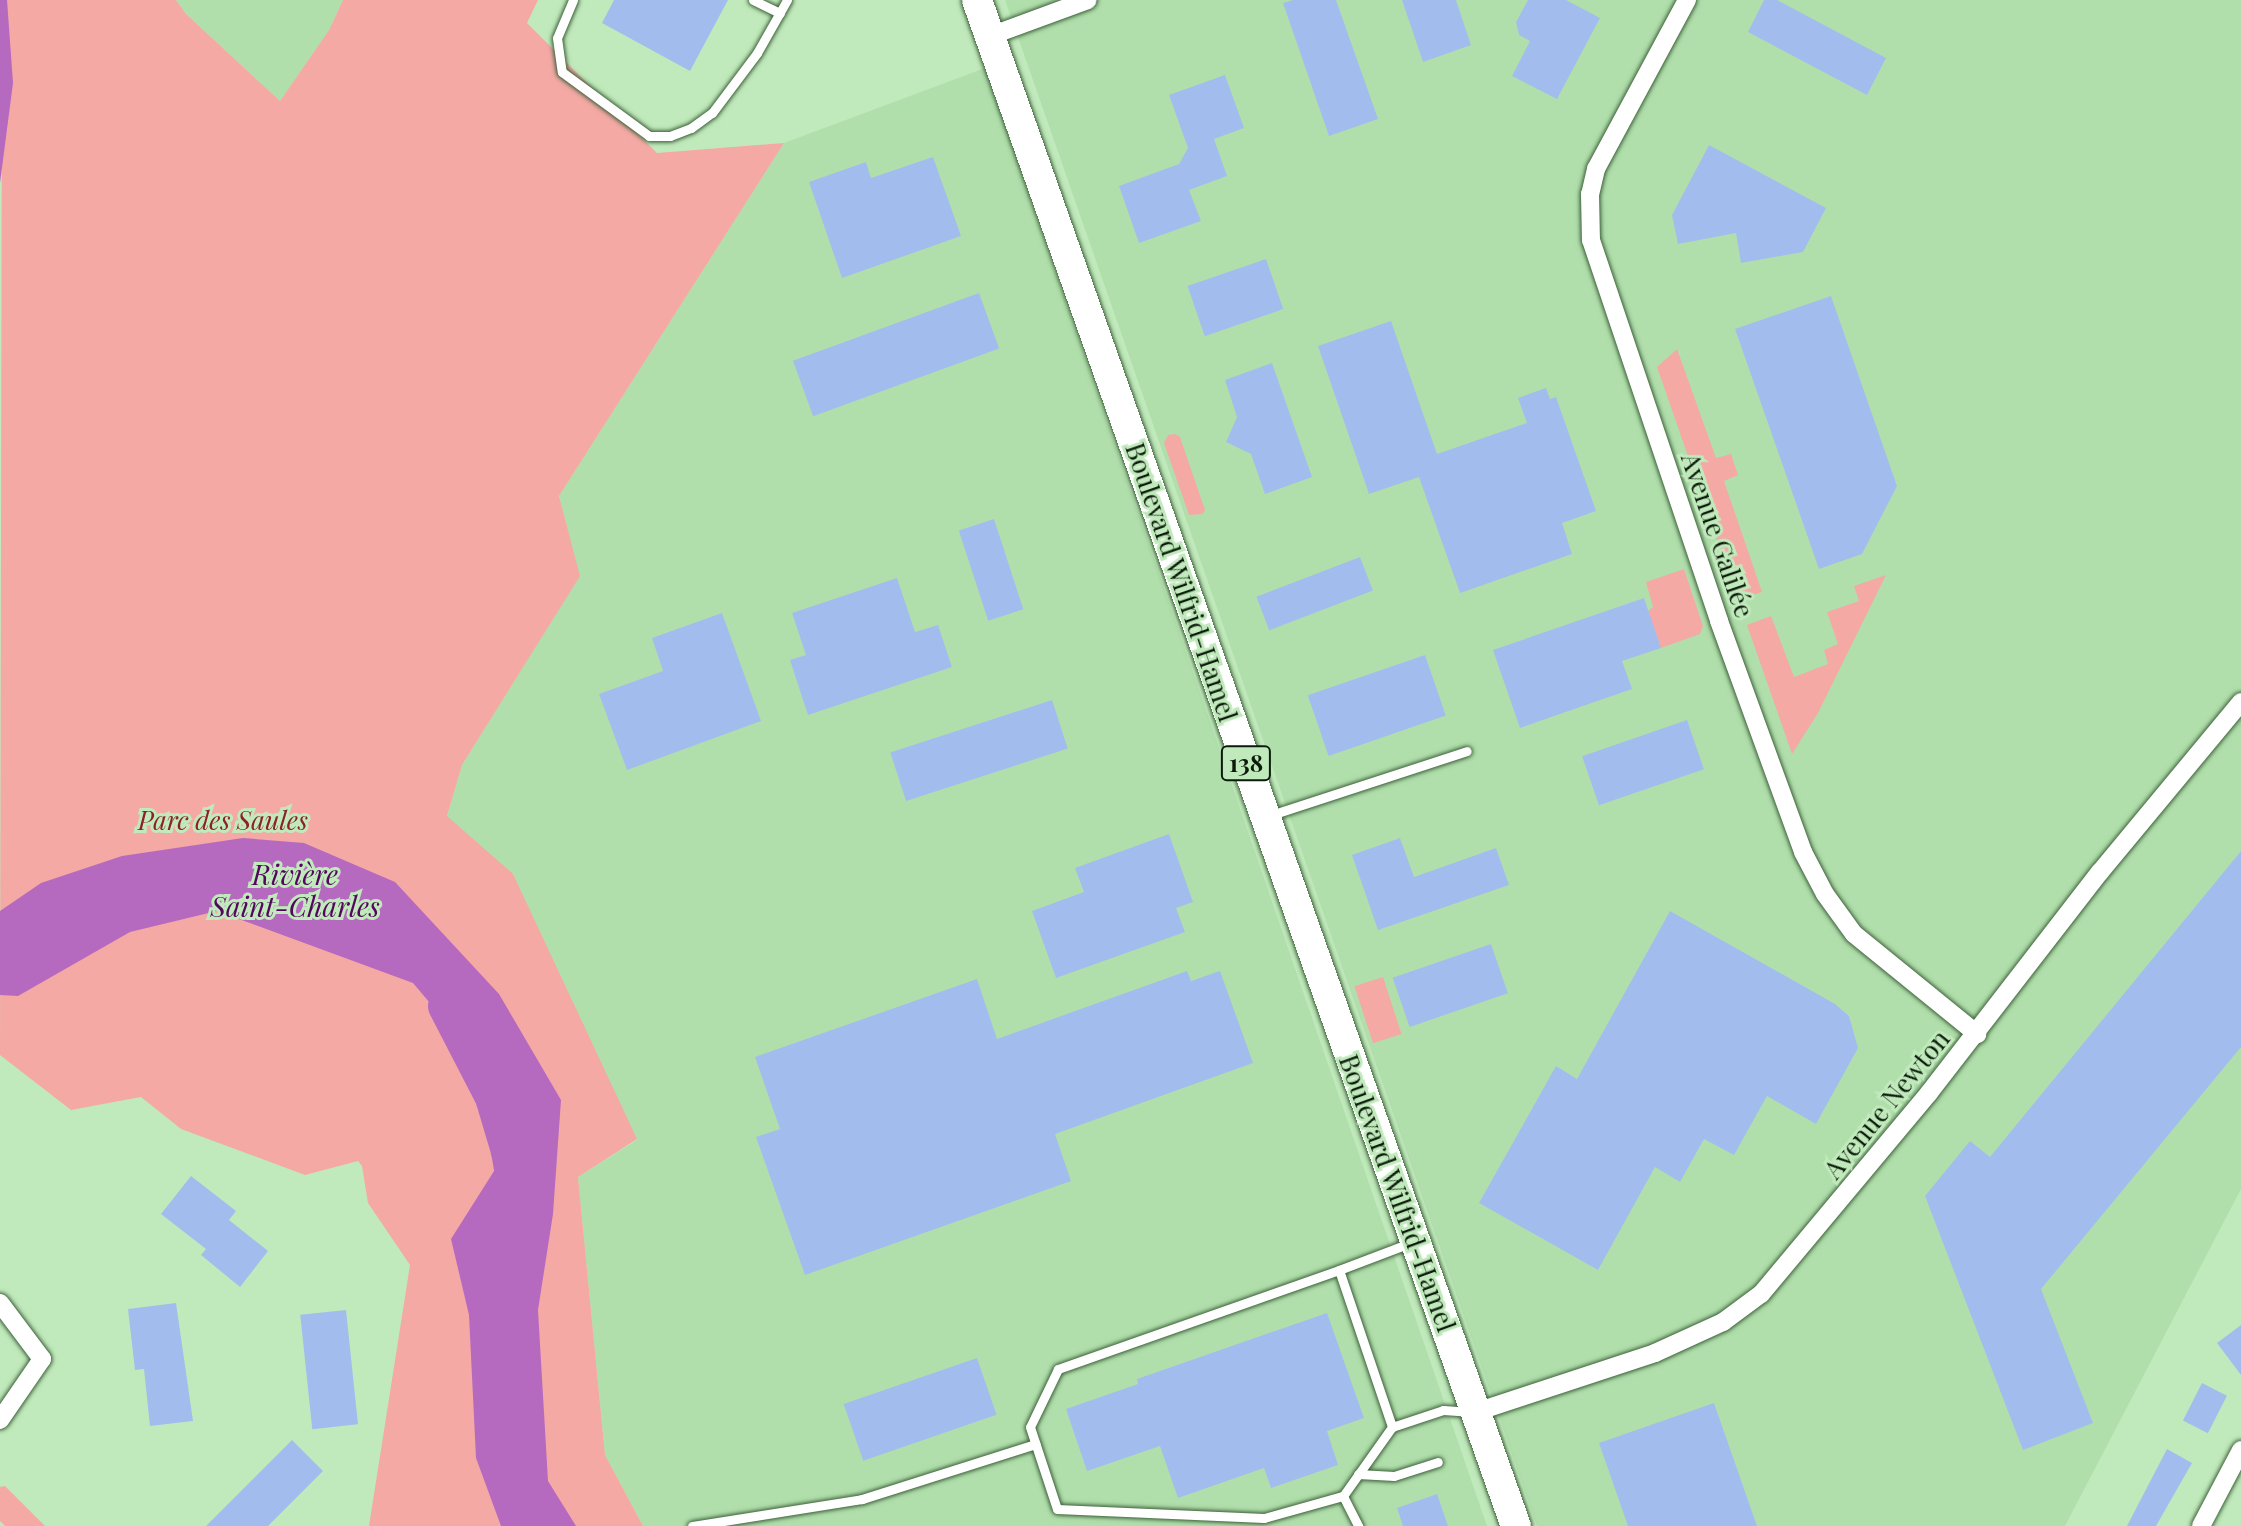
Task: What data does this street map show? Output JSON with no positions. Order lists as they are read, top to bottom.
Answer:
{
  "streets": {
    "main road": ["Boulevard Wilfrid-Hamel", "138"],
    "street": ["Avenue Galilée", "Avenue Newton"]
  },
  "crossings": [
    ["Avenue Galilée", "Avenue Newton"],
    ["Boulevard Wilfrid-Hamel", "Avenue Newton"]
  ],
  "water": ["Rivière Saint-Charles"],
  "parks": ["Parc des Saules"]
}
